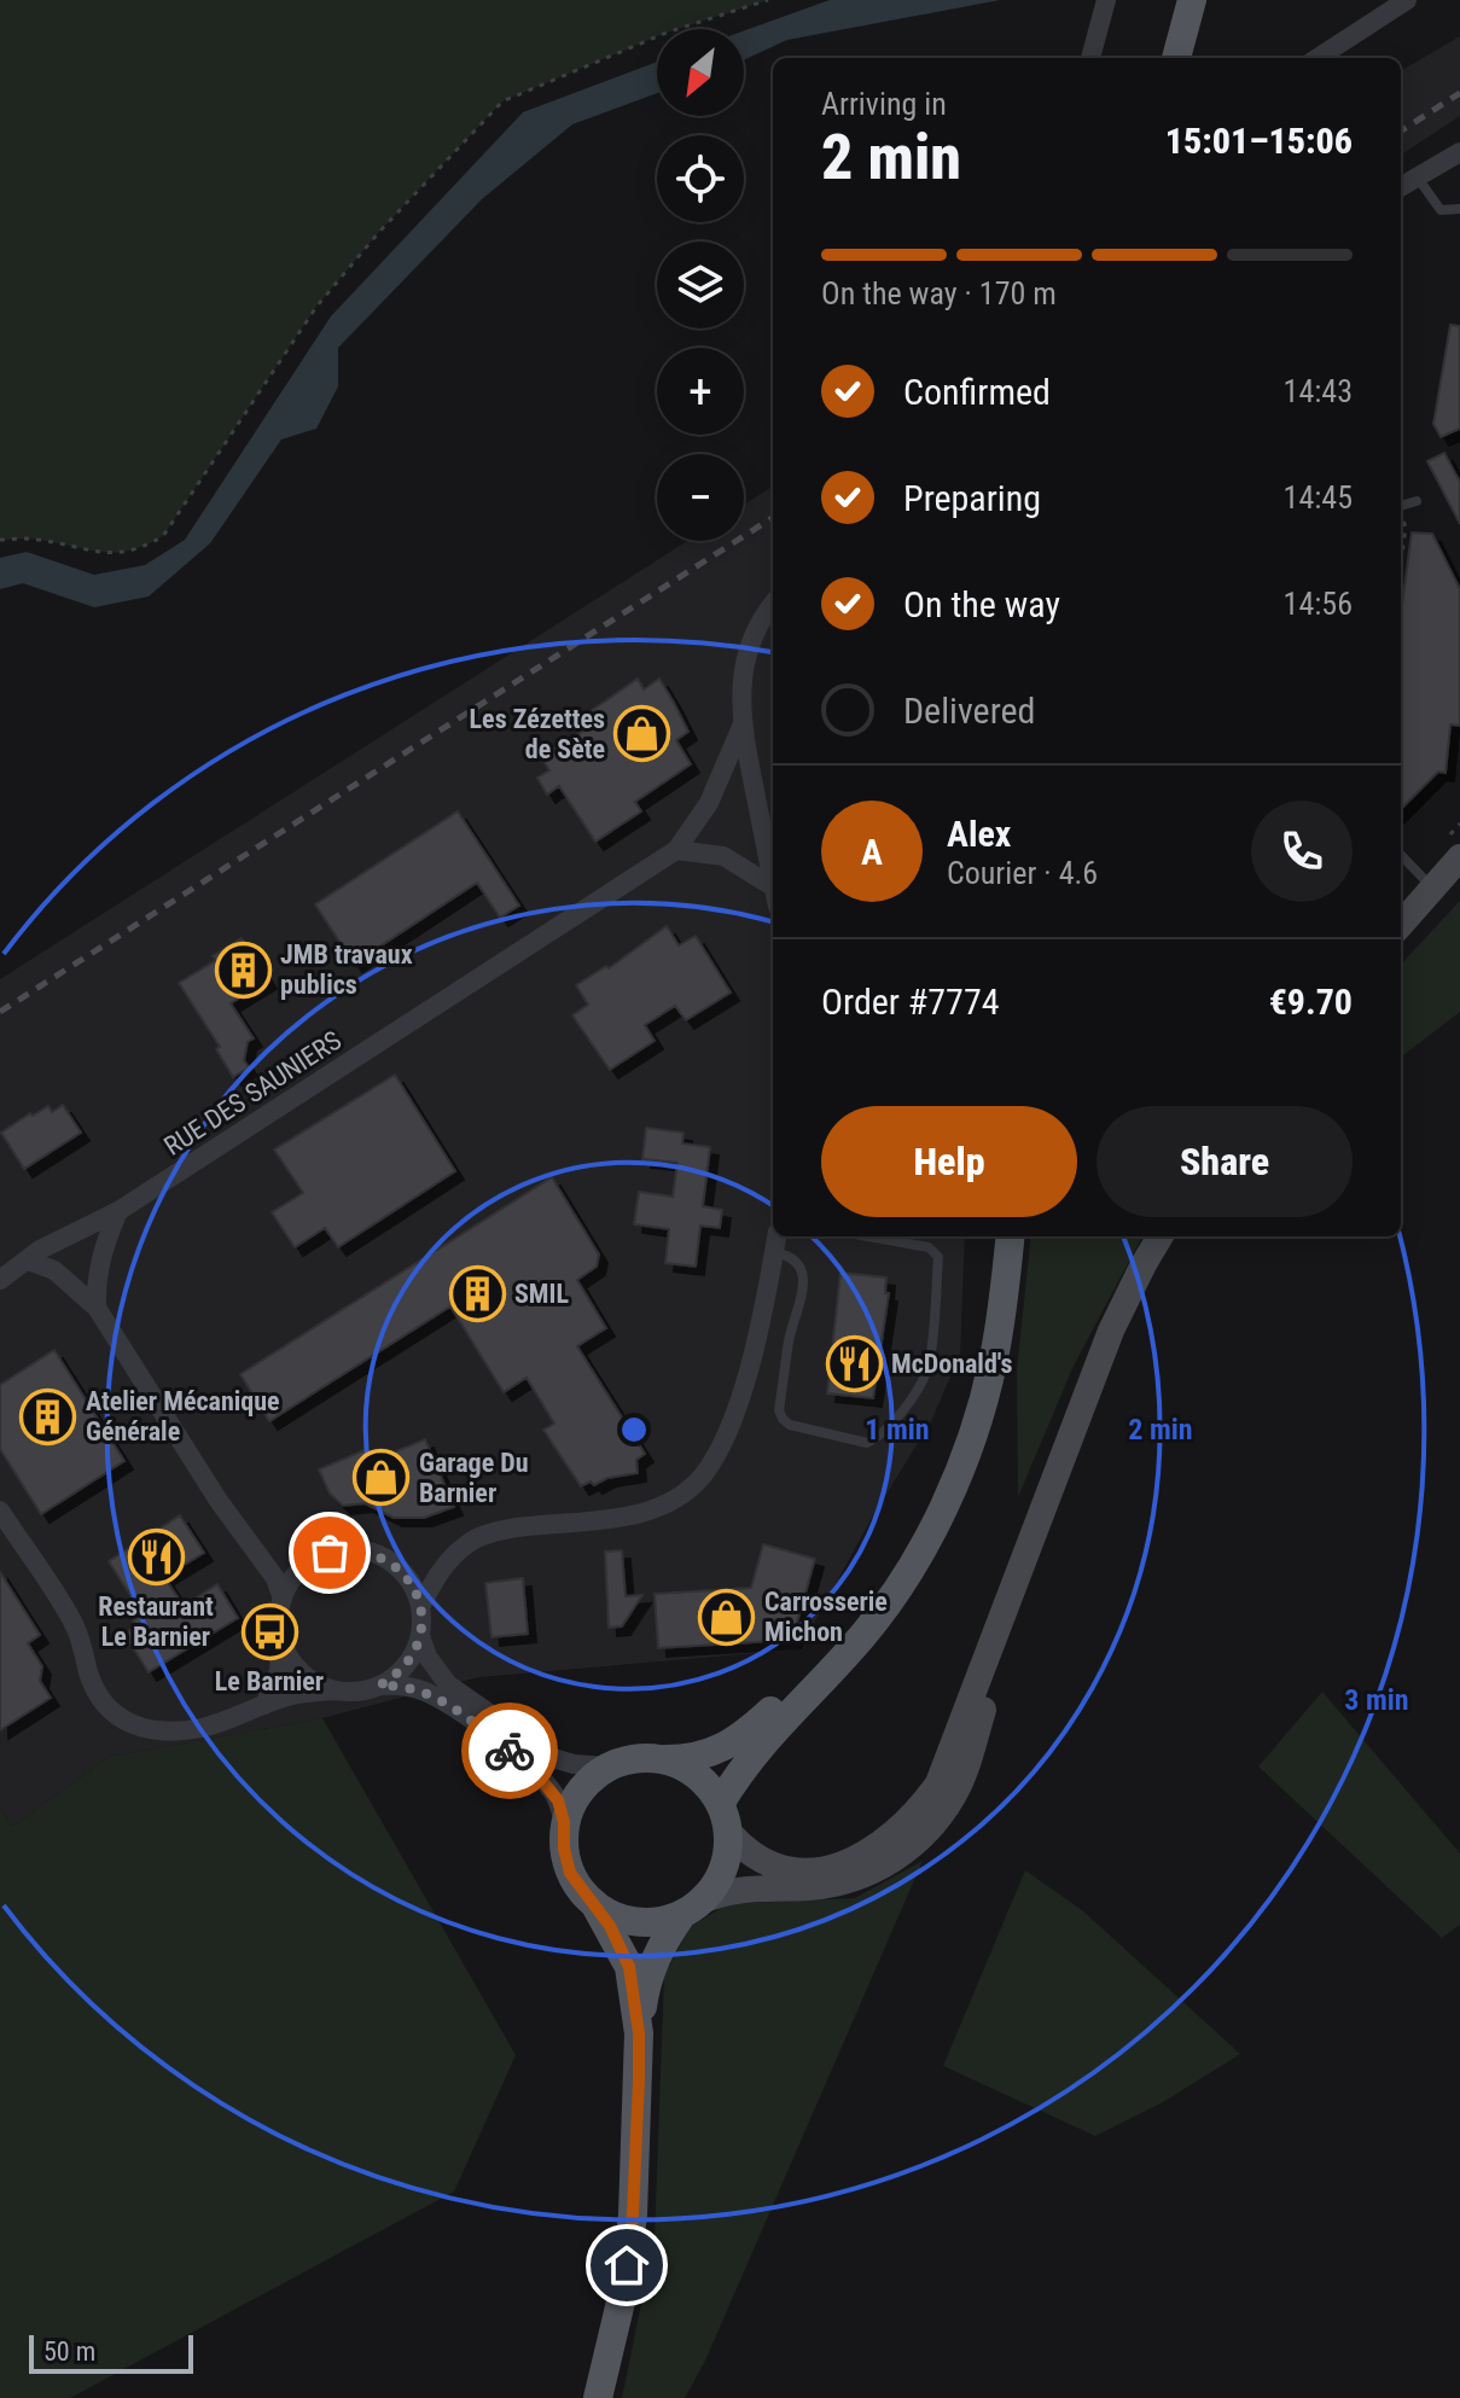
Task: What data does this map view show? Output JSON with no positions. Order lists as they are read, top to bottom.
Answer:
{
  "streets": {
    "street": ["RUE DES SAUNIERS"]
  },
  "places": {
    "shop": ["Les Zézettes de Sète", "Garage Du Barnier", "Carrosserie Michon"],
    "building": ["JMB travaux publics", "SMIL", "Atelier Mécanique Générale"],
    "restaurant": ["McDonald's", "Restaurant Le Barnier"],
    "bus stop": ["Le Barnier"]
  },
  "scale_bar": "50 m",
  "north": "bottom left",
  "page": {
    "map_buttons": ["+", "−"],
    "heading": ["2 min", "Arriving in", "15:01–15:06"],
    "panel": [
      "Alex",
      "Courier · 4.6",
      "Order #7774",
      "€9.70"
    ],
    "bar": "On the way · 170 m",
    "list": [
      ["Confirmed", "14:43"],
      ["Preparing", "14:45"],
      ["On the way", "14:56"],
      "Delivered"
    ],
    "round": "A",
    "buttons": ["Help", "Share"],
    "scale": "50 m"
  },
  "rings": ["1 min", "2 min", "3 min"]
}
